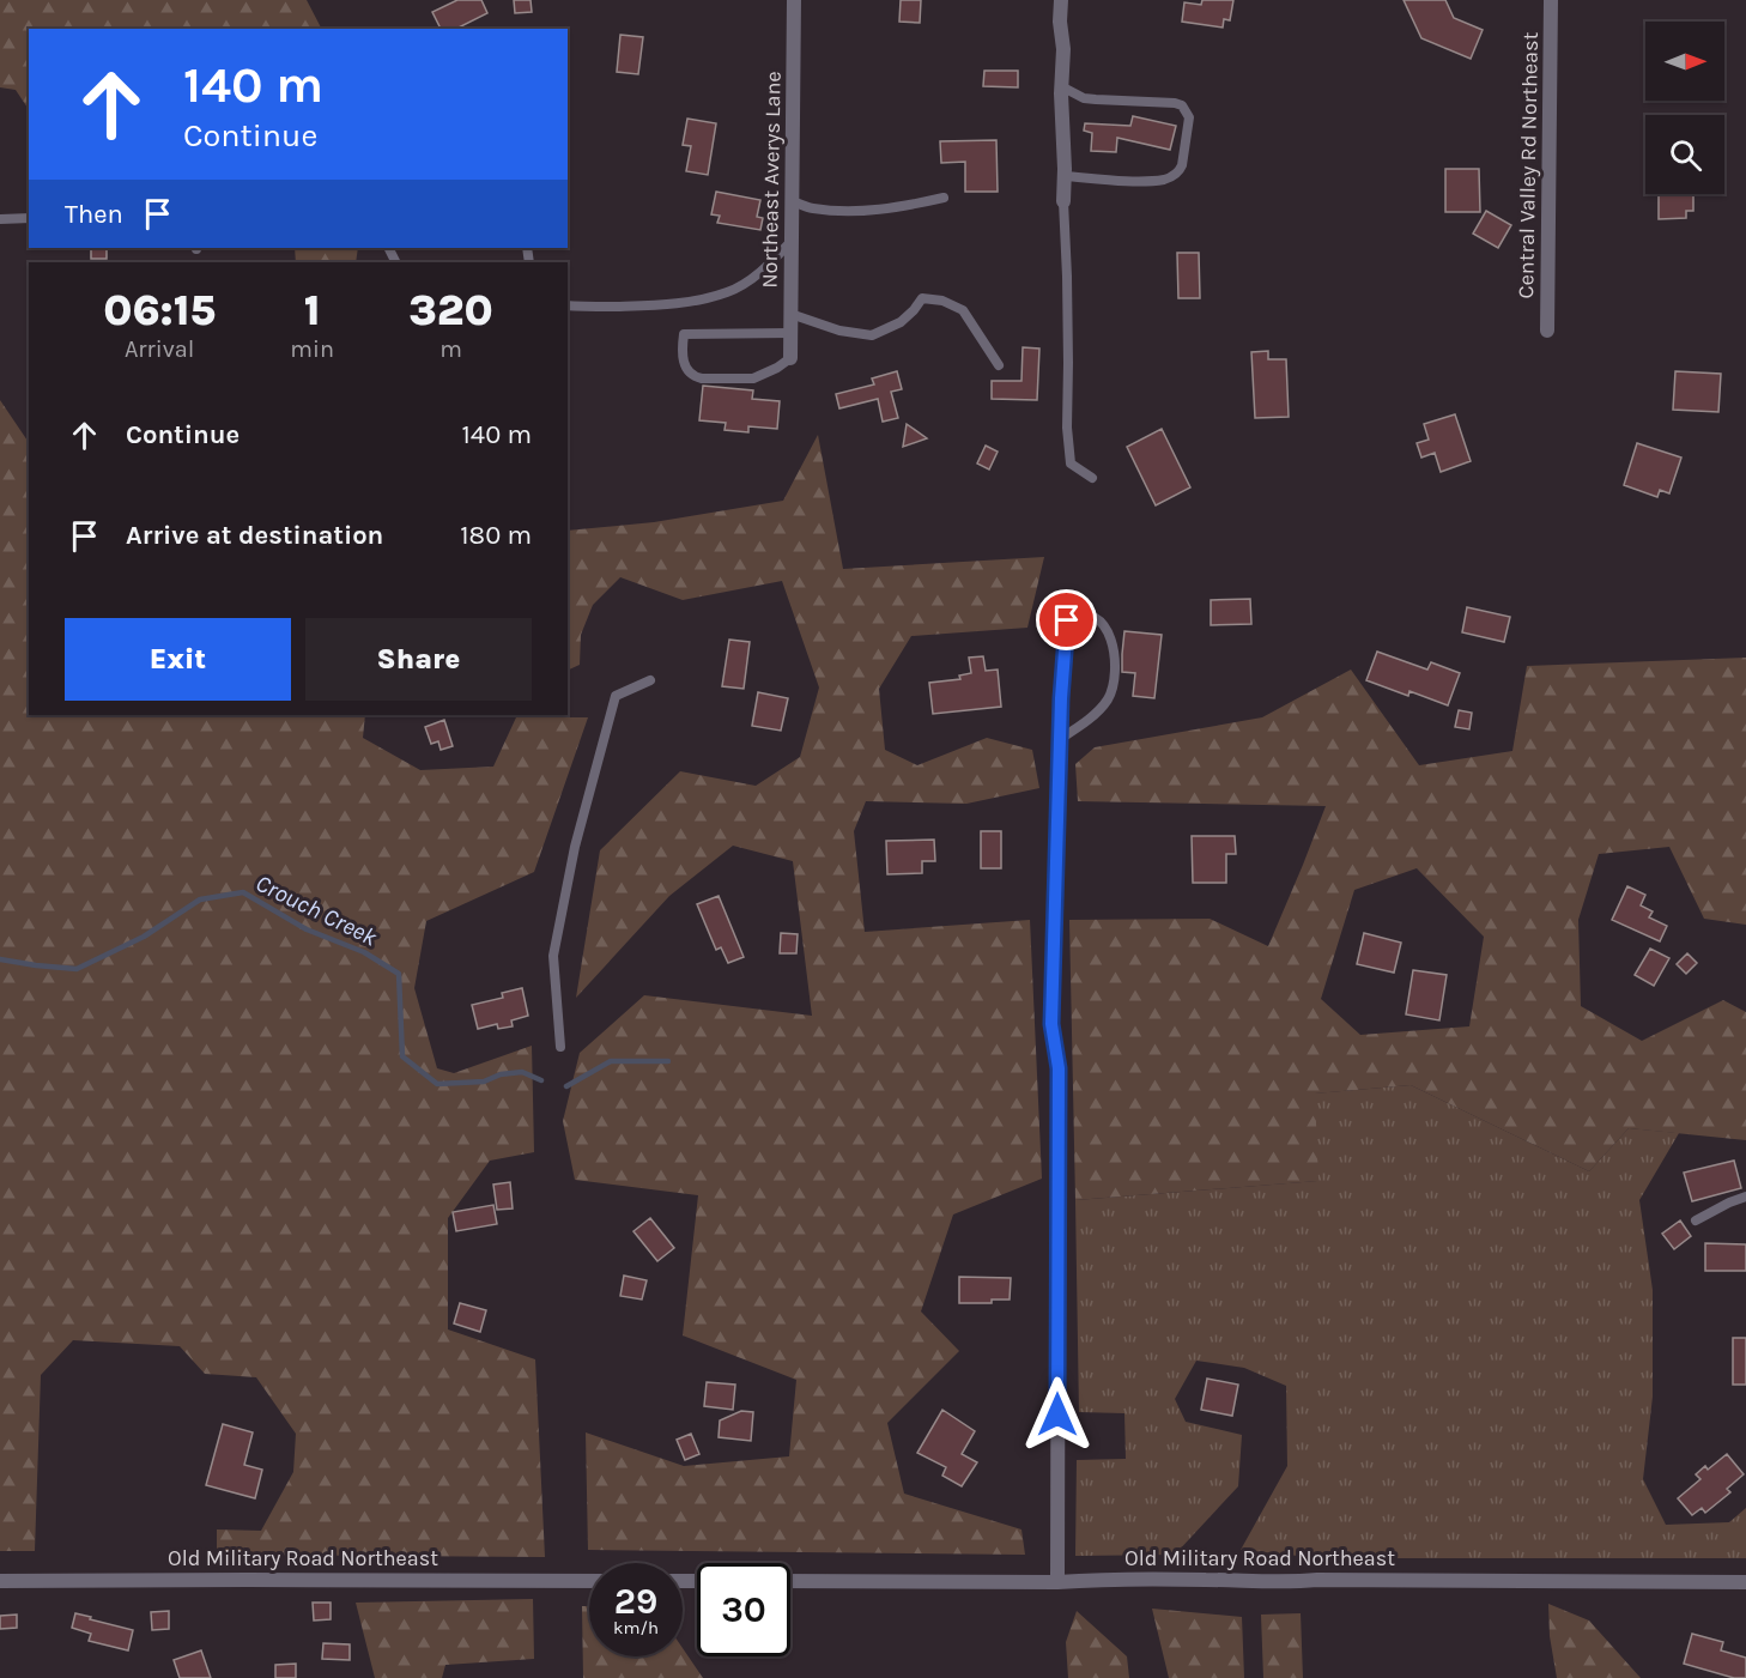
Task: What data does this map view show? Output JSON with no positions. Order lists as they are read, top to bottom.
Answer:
{
  "streets": {
    "street": ["Central Valley Rd Northeast", "Northeast Averys Lane", "Old Military Road Northeast"]
  },
  "water": ["Crouch Creek"],
  "north": "right",
  "page": {
    "turn": ["140 m", "Continue"],
    "then": "Then",
    "eta": [
      "06:15",
      "Arrival",
      "1",
      "min",
      "320",
      "m"
    ],
    "list": [
      {
        "name": "Continue",
        "value": "140 m"
      },
      {
        "name": "Arrive at destination",
        "value": "180 m"
      }
    ],
    "buttons": ["Exit", "Share"],
    "speed": "29 km/h",
    "limit": "30"
  }
}
